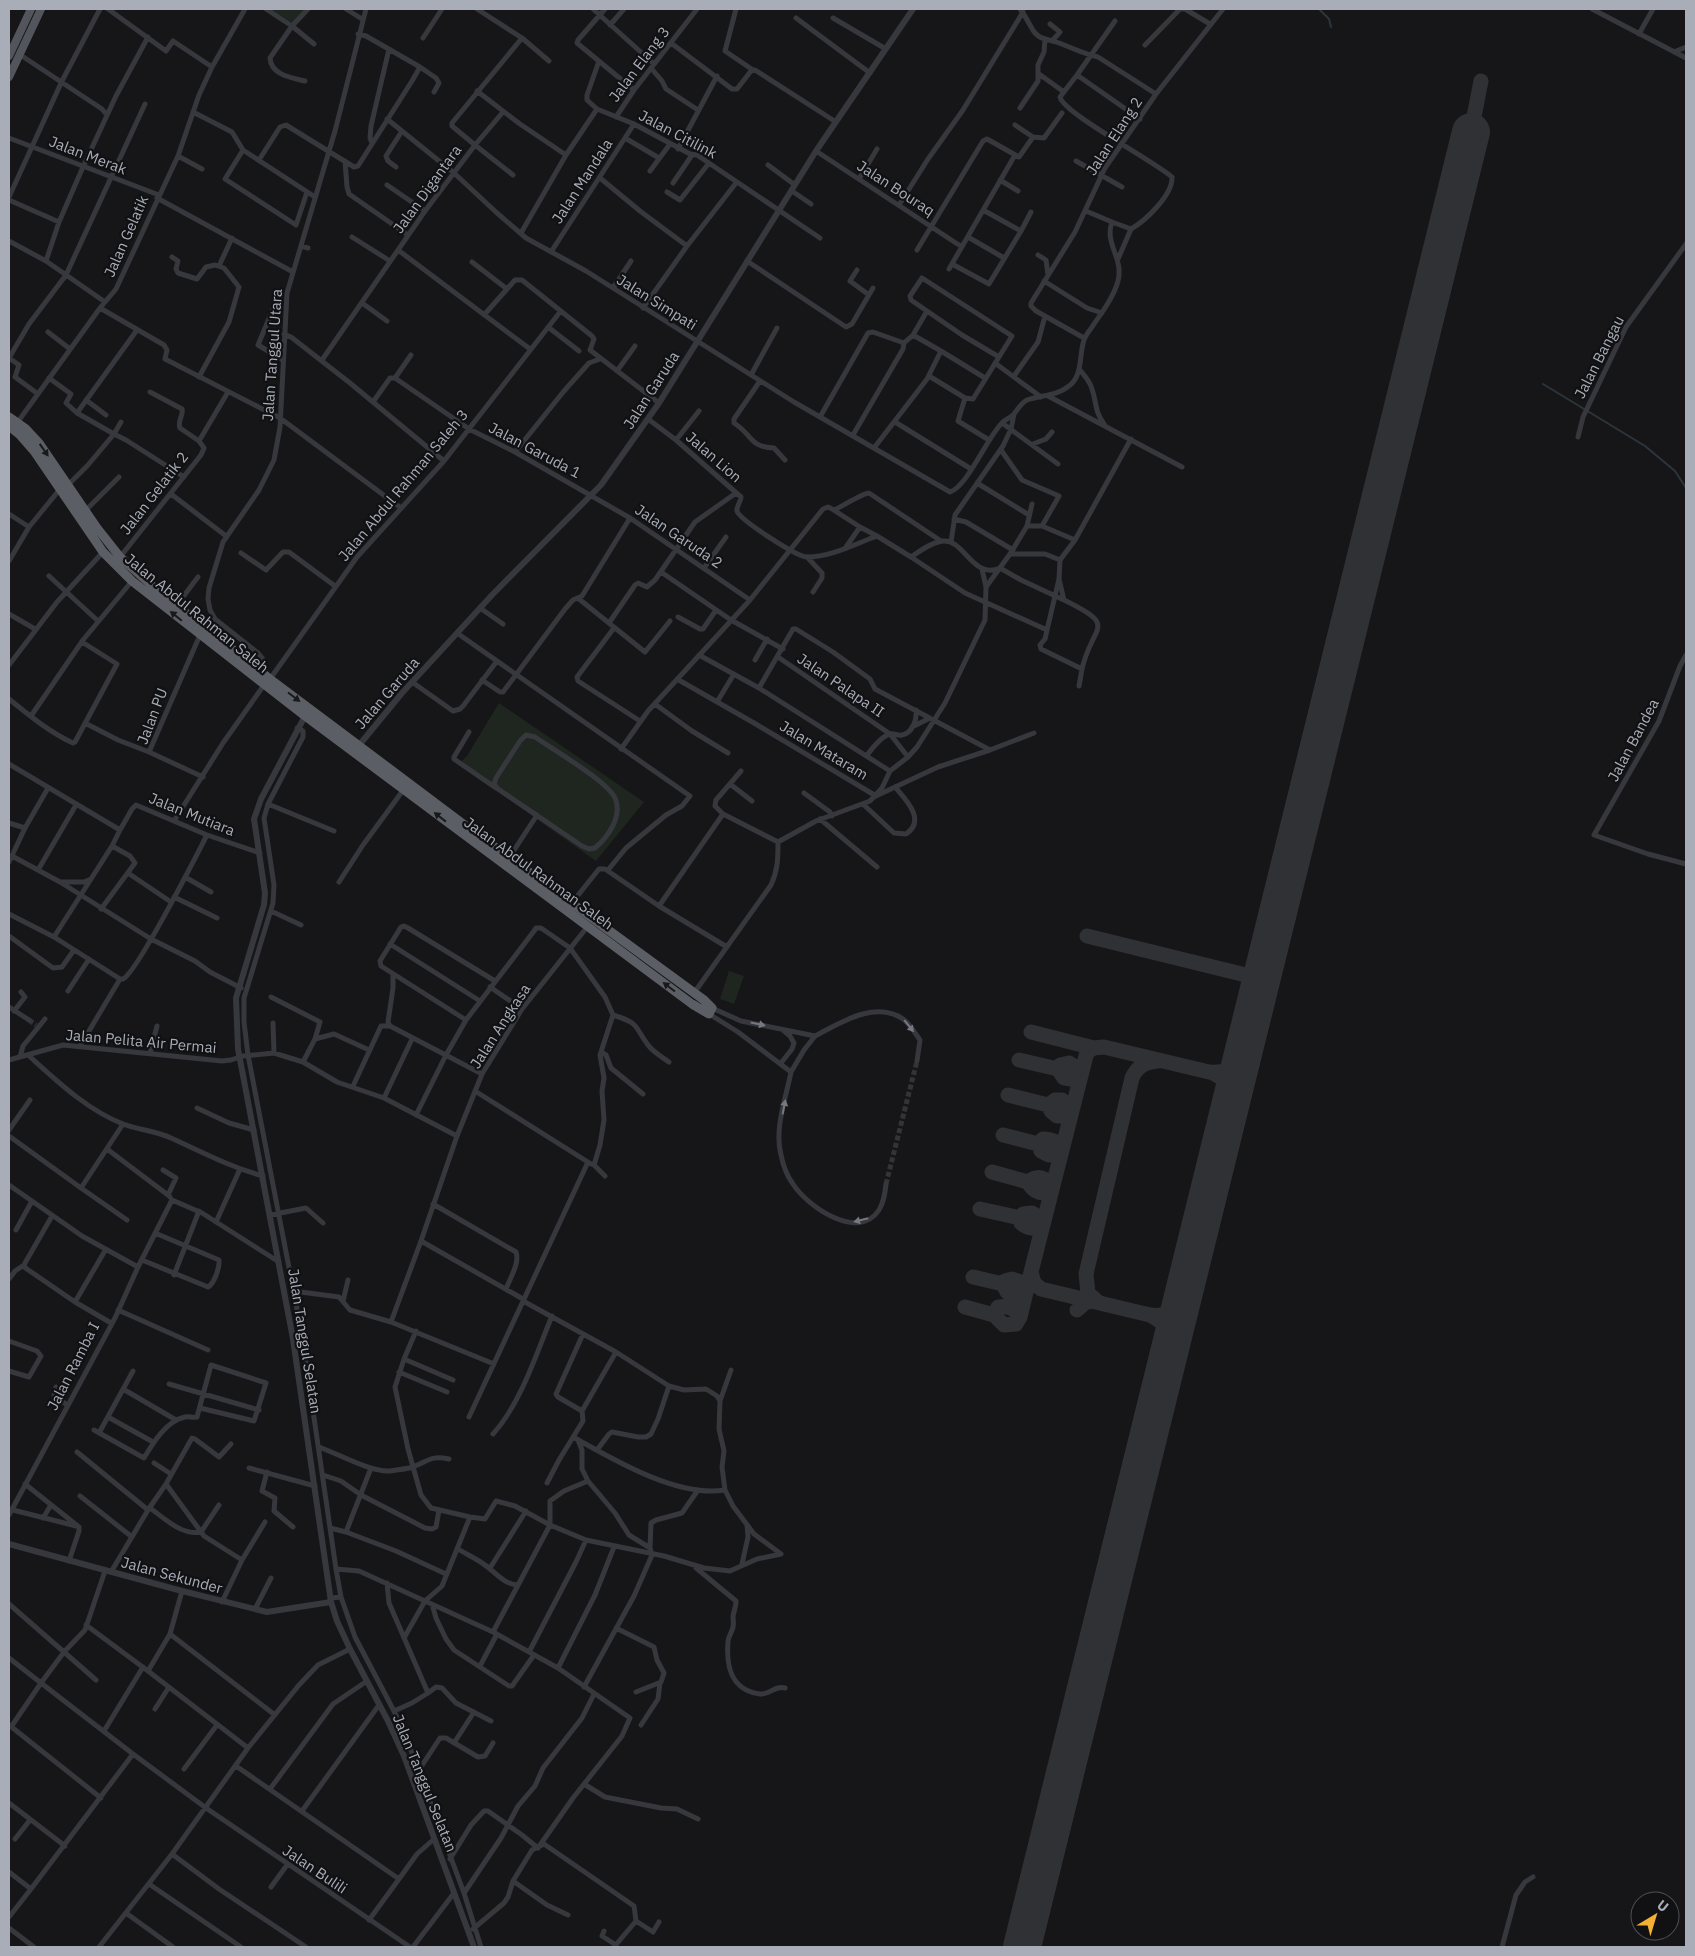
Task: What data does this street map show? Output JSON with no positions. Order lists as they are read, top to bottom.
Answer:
{
  "streets": {
    "highway": ["Jalan Abdul Rahman Saleh"],
    "street": [
      "Jalan Elang 3",
      "Jalan Citilink",
      "Jalan Elang 2",
      "Jalan Merak",
      "Jalan Mandala",
      "Jalan Bouraq",
      "Jalan Digantara",
      "Jalan Gelatik",
      "Jalan Simpati",
      "Jalan Tanggul Utara",
      "Jalan Bangau",
      "Jalan Garuda",
      "Jalan Garuda 1",
      "Jalan Lion",
      "Jalan Abdul Rahman Saleh 3",
      "Jalan Gelatik 2",
      "Jalan Garuda 2",
      "Jalan Palapa II",
      "Jalan PU",
      "Jalan Bandea",
      "Jalan Mataram",
      "Jalan Mutiara",
      "Jalan Angkasa",
      "Jalan Pelita Air Permai",
      "Jalan Tanggul Selatan",
      "Jalan Ramba I",
      "Jalan Sekunder",
      "Jalan Bulili"
    ]
  },
  "crossings": [
    ["Jalan Elang 3", "Jalan Citilink"],
    ["Jalan Citilink", "Jalan Mandala"],
    ["Jalan Citilink", "Jalan Garuda"],
    ["Jalan Merak", "Jalan Gelatik"],
    ["Jalan Merak", "Jalan Tanggul Utara"],
    ["Jalan Mandala", "Jalan Simpati"],
    ["Jalan Bouraq", "Jalan Garuda"],
    ["Jalan Digantara", "Jalan Simpati"],
    ["Jalan Gelatik", "Jalan Abdul Rahman Saleh"],
    ["Jalan Simpati", "Jalan Garuda"],
    ["Jalan Tanggul Utara", "Jalan Abdul Rahman Saleh"],
    ["Jalan Garuda", "Jalan Garuda 1"],
    ["Jalan Garuda", "Jalan Lion"],
    ["Jalan Garuda", "Jalan Garuda 2"],
    ["Jalan Garuda", "Jalan Abdul Rahman Saleh"],
    ["Jalan Garuda 1", "Jalan Abdul Rahman Saleh 3"],
    ["Jalan Garuda 1", "Jalan Garuda 2"],
    ["Jalan Abdul Rahman Saleh 3", "Jalan Abdul Rahman Saleh"],
    ["Jalan Gelatik 2", "Jalan Abdul Rahman Saleh"],
    ["Jalan Abdul Rahman Saleh", "Jalan PU"],
    ["Jalan Abdul Rahman Saleh", "Jalan Angkasa"],
    ["Jalan Abdul Rahman Saleh", "Jalan Tanggul Selatan"],
    ["Jalan Mutiara", "Jalan Tanggul Selatan"],
    ["Jalan Pelita Air Permai", "Jalan Tanggul Selatan"],
    ["Jalan Tanggul Selatan", "Jalan Sekunder"]
  ],
  "north": "top right"
}
